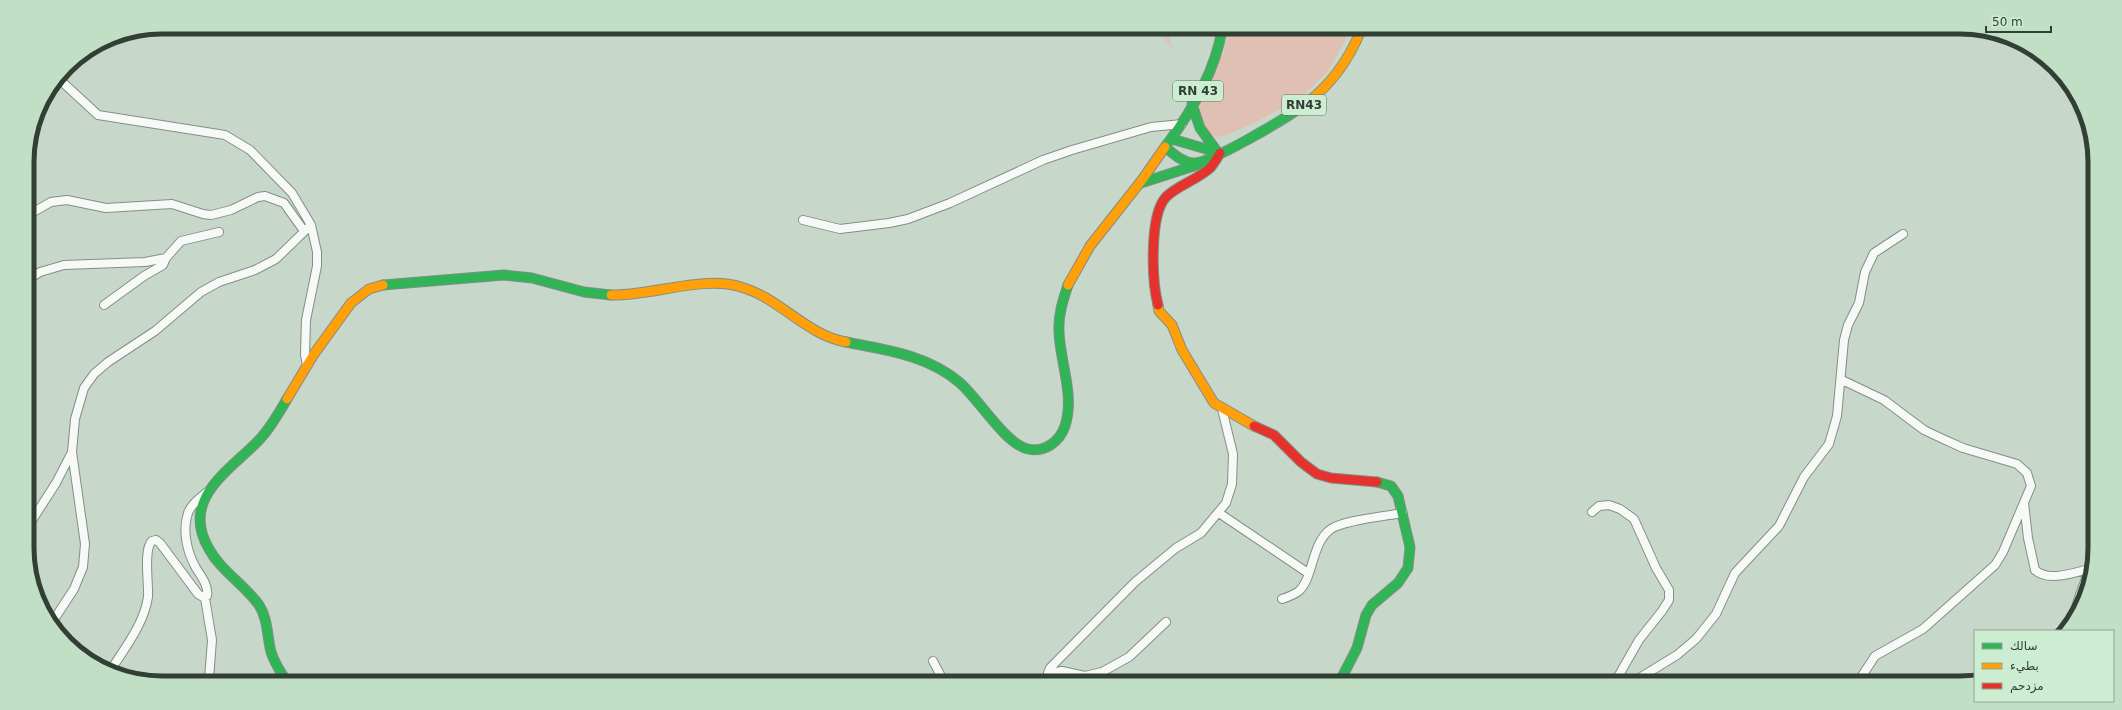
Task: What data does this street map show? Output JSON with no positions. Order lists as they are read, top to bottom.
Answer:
{
  "streets": {
    "main road": ["RN 43", "RN43"]
  },
  "legend": ["سالك", "بطيء", "مزدحم"],
  "scale_bar": "50 m"
}
